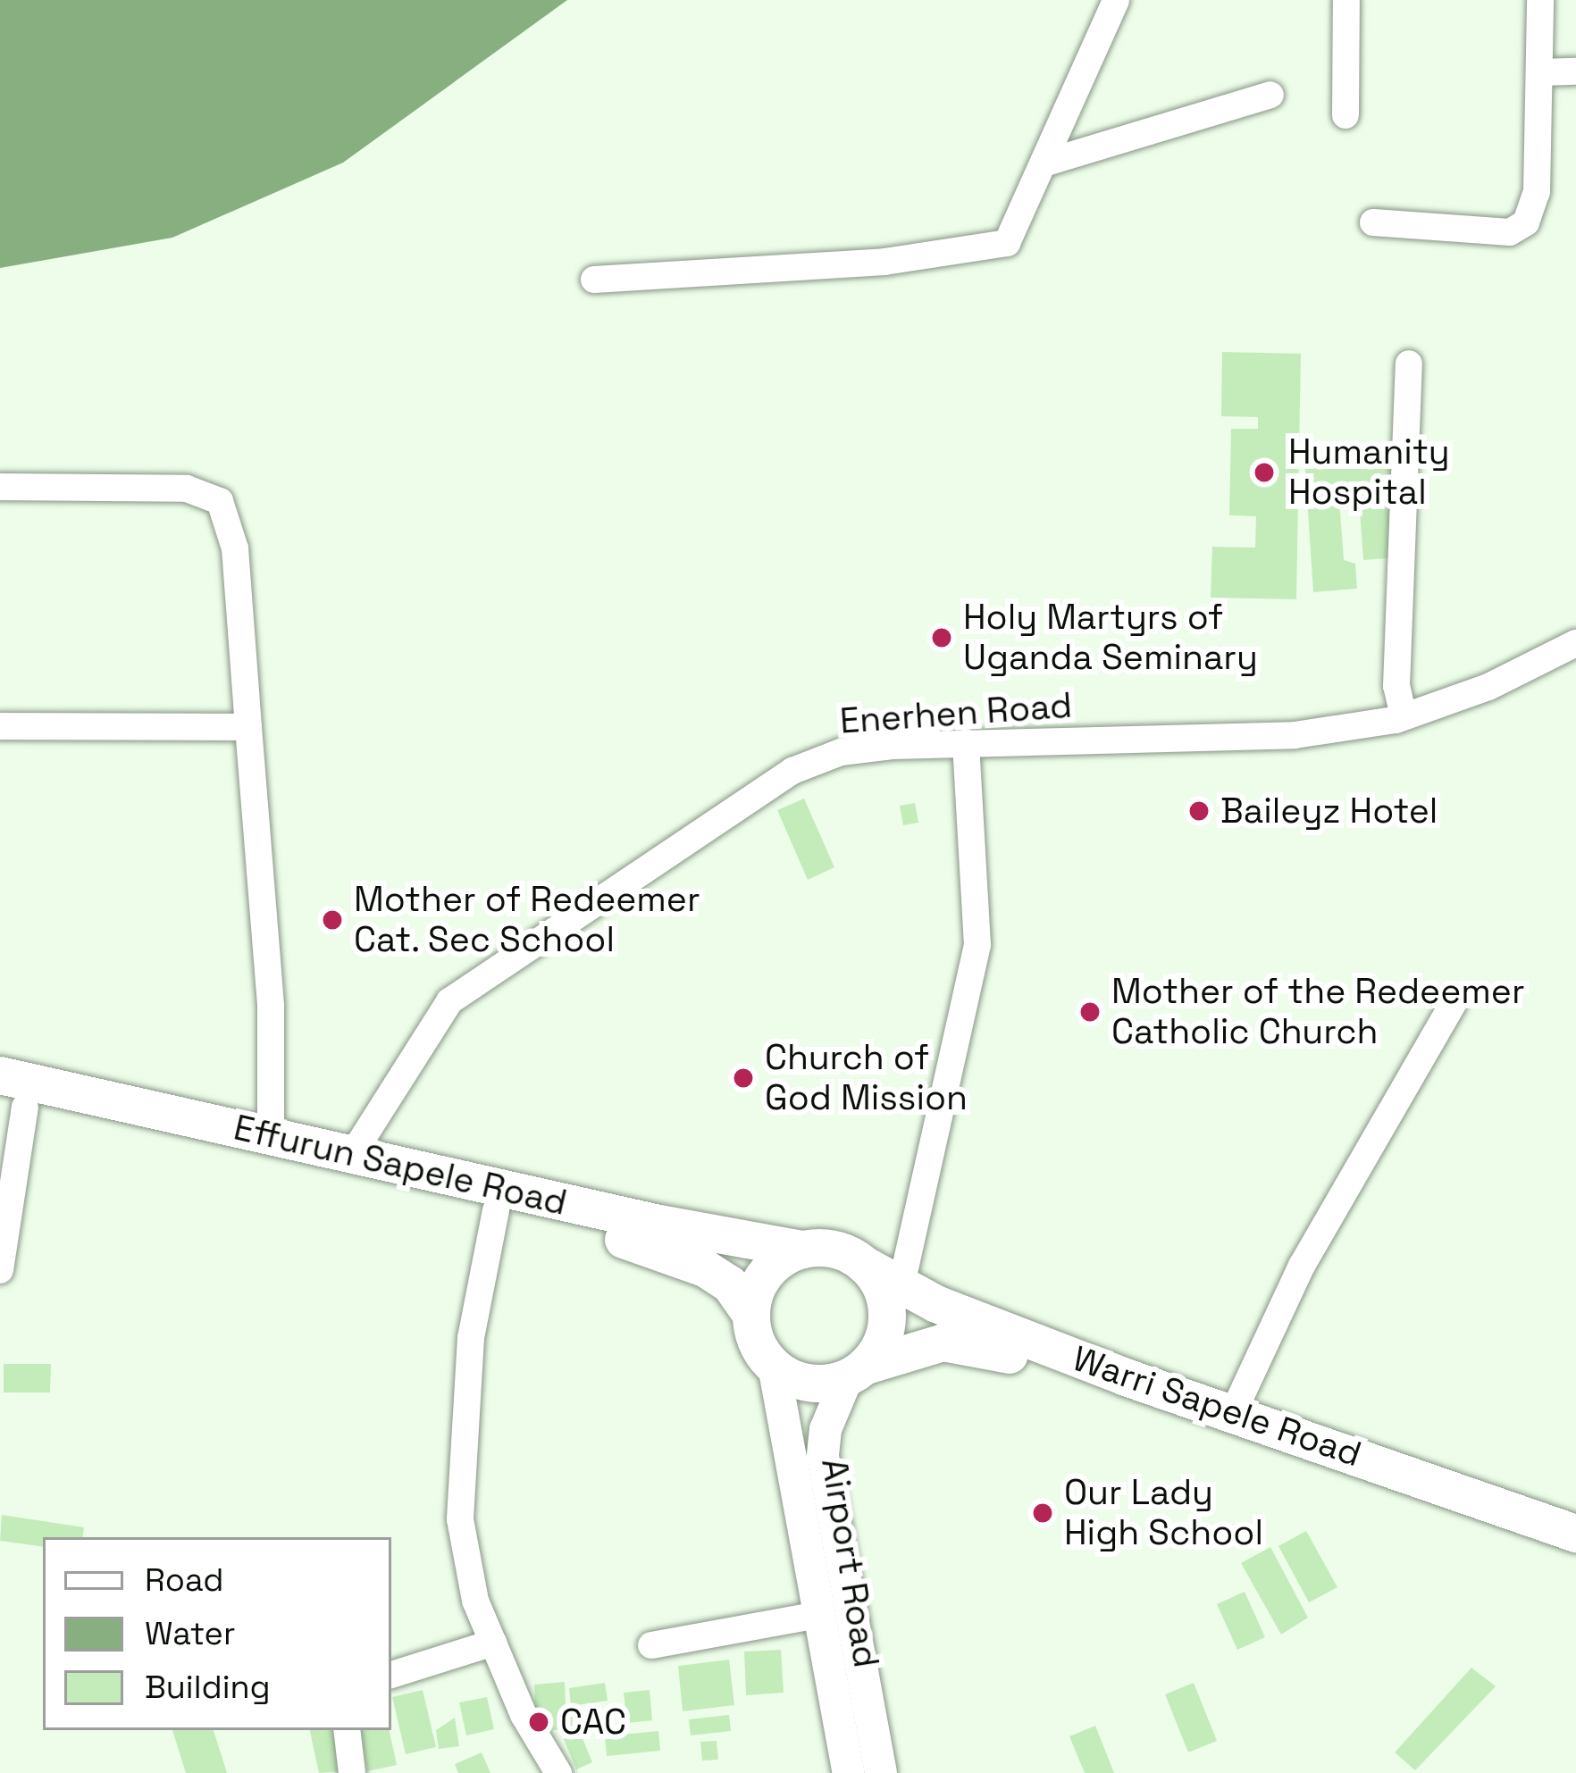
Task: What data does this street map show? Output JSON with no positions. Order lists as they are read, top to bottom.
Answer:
{
  "streets": {
    "highway": ["Effurun Sapele Road", "Warri Sapele Road"],
    "main road": ["Airport Road"],
    "street": ["Enerhen Road"]
  },
  "crossings": [
    ["Enerhen Road", "Effurun Sapele Road"],
    ["Effurun Sapele Road", "Warri Sapele Road"],
    ["Effurun Sapele Road", "Airport Road"],
    ["Warri Sapele Road", "Airport Road"]
  ],
  "places": [
    "Humanity Hospital",
    "Holy Martyrs of Uganda Seminary",
    "Baileyz Hotel",
    "Mother of Redeemer Cat. Sec School",
    "Mother of the Redeemer Catholic Church",
    "Church of God Mission",
    "Our Lady High School",
    "CAC"
  ],
  "legend": ["Road", "Water", "Building"]
}
